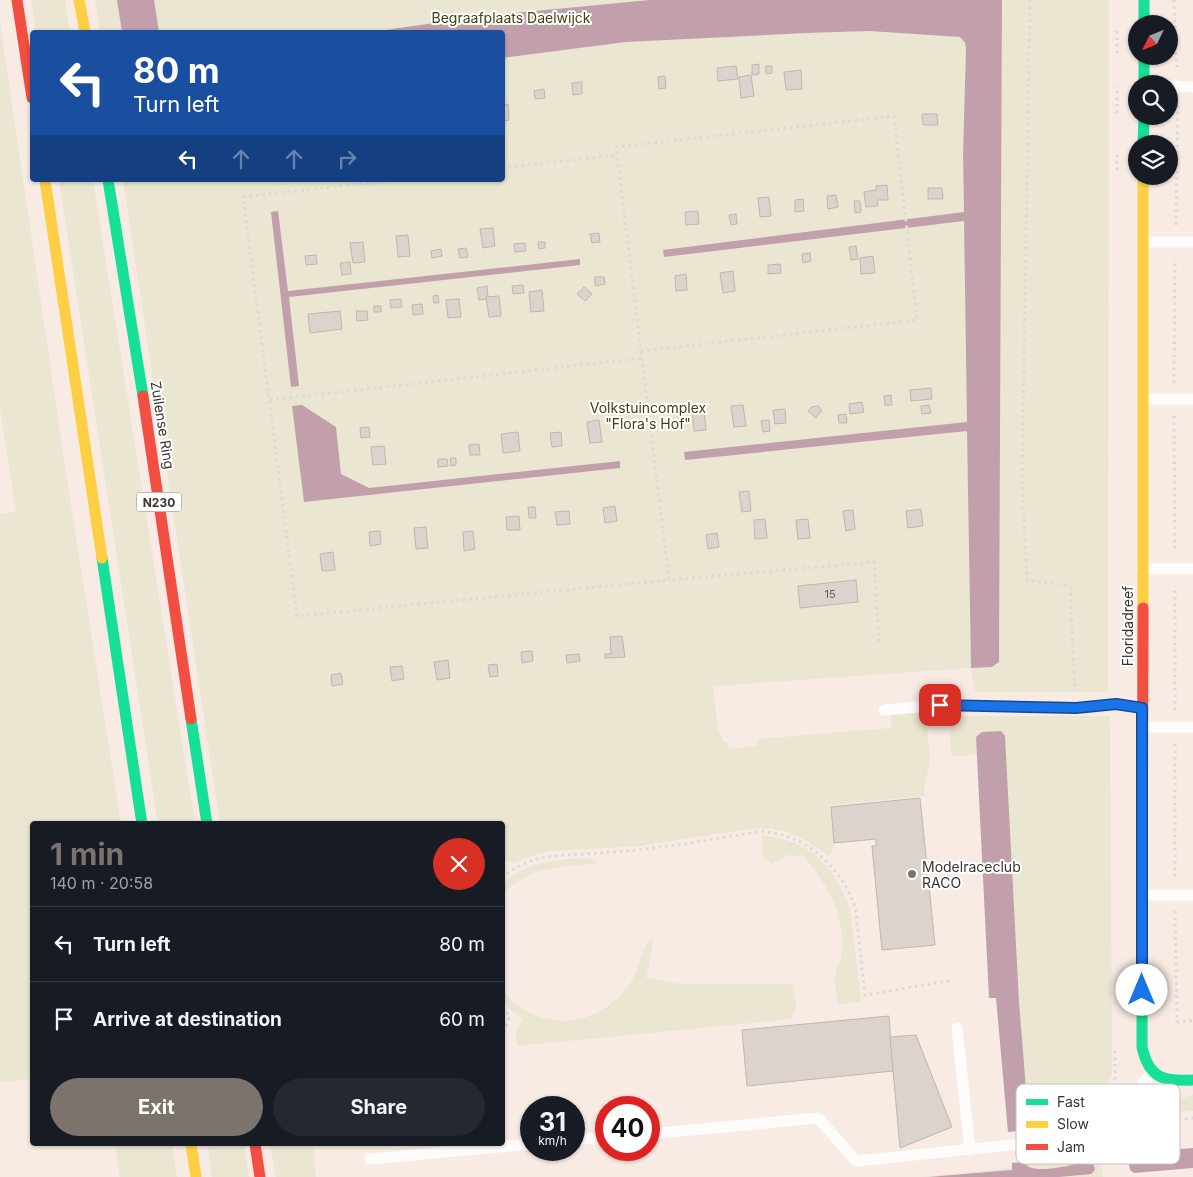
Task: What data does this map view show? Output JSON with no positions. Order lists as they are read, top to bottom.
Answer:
{
  "streets": {
    "main road": ["Zuilense Ring", "N230", "Floridadreef"]
  },
  "parks": ["Begraafplaats Daelwijck", "Volkstuincomplex \"Flora's Hof\""],
  "places": ["Modelraceclub RACO"],
  "house_numbers": ["15"],
  "legend": ["Fast", "Slow", "Jam"],
  "north": "bottom left",
  "page": {
    "turn": ["80 m", "Turn left"],
    "heading": ["1 min", "140 m · 20:58"],
    "list": [
      {
        "name": "Turn left",
        "value": "80 m"
      },
      {
        "name": "Arrive at destination",
        "value": "60 m"
      }
    ],
    "buttons": ["Exit", "Share"],
    "speed": "31 km/h",
    "limit": "40"
  }
}
